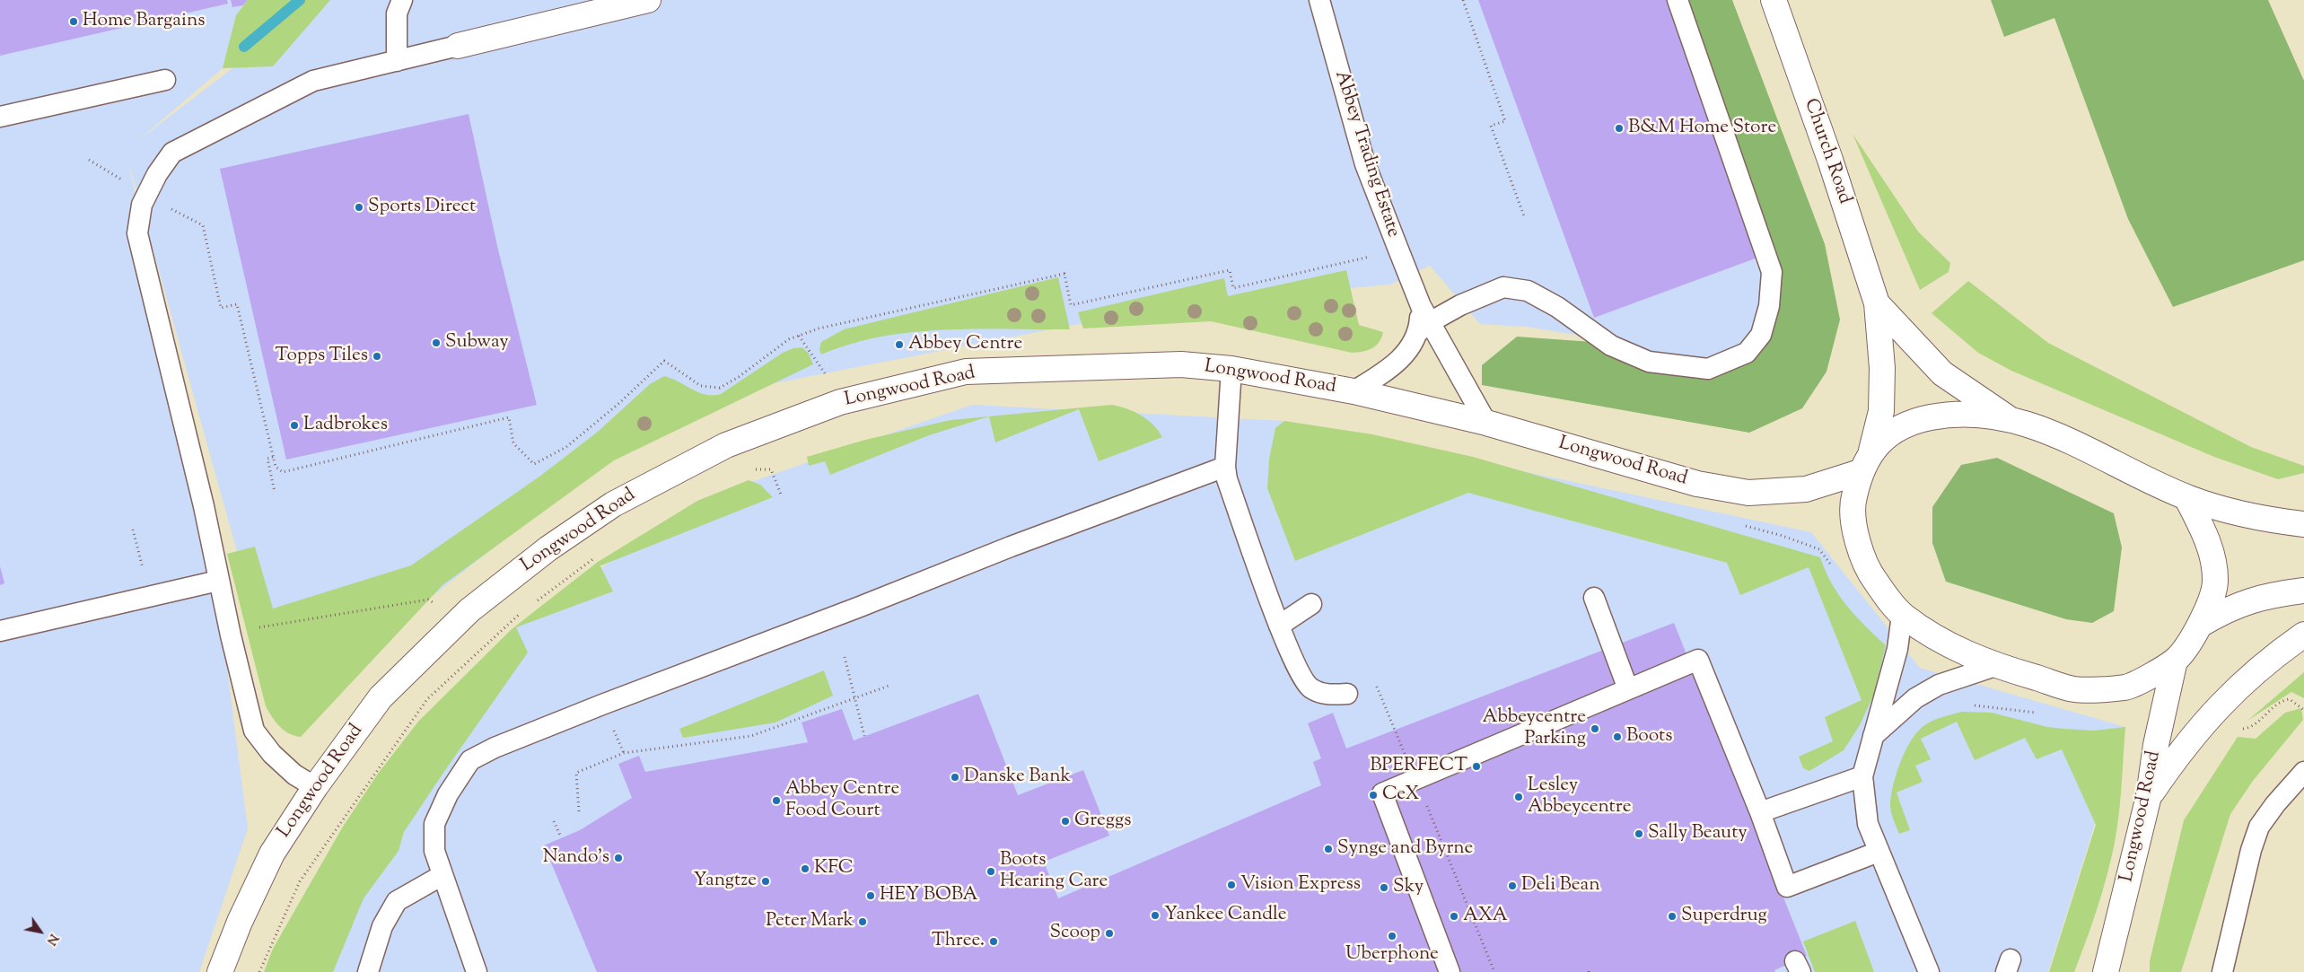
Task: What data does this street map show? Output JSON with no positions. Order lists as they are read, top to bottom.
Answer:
{
  "streets": {
    "street": ["Church Road", "Longwood Road"],
    "lane": ["Abbey Trading Estate"]
  },
  "crossings": [
    ["Abbey Trading Estate", "Longwood Road"]
  ],
  "places": [
    "Home Bargains",
    "B&M Home Store",
    "Sports Direct",
    "Subway",
    "Abbey Centre",
    "Topps Tiles",
    "Ladbrokes",
    "Abbeycentre Parking",
    "Boots",
    "BPERFECT",
    "Danske Bank",
    "CeX",
    "Lesley Abbeycentre",
    "Abbey Centre Food Court",
    "Greggs",
    "Sally Beauty",
    "Synge and Byrne",
    "Nando's",
    "KFC",
    "Boots Hearing Care",
    "Yangtze",
    "Vision Express",
    "Deli Bean",
    "Sky",
    "HEY BOBA",
    "Yankee Candle",
    "AXA",
    "Superdrug",
    "Peter Mark",
    "Scoop",
    "Uberphone",
    "Three."
  ],
  "north": "bottom right"
}
